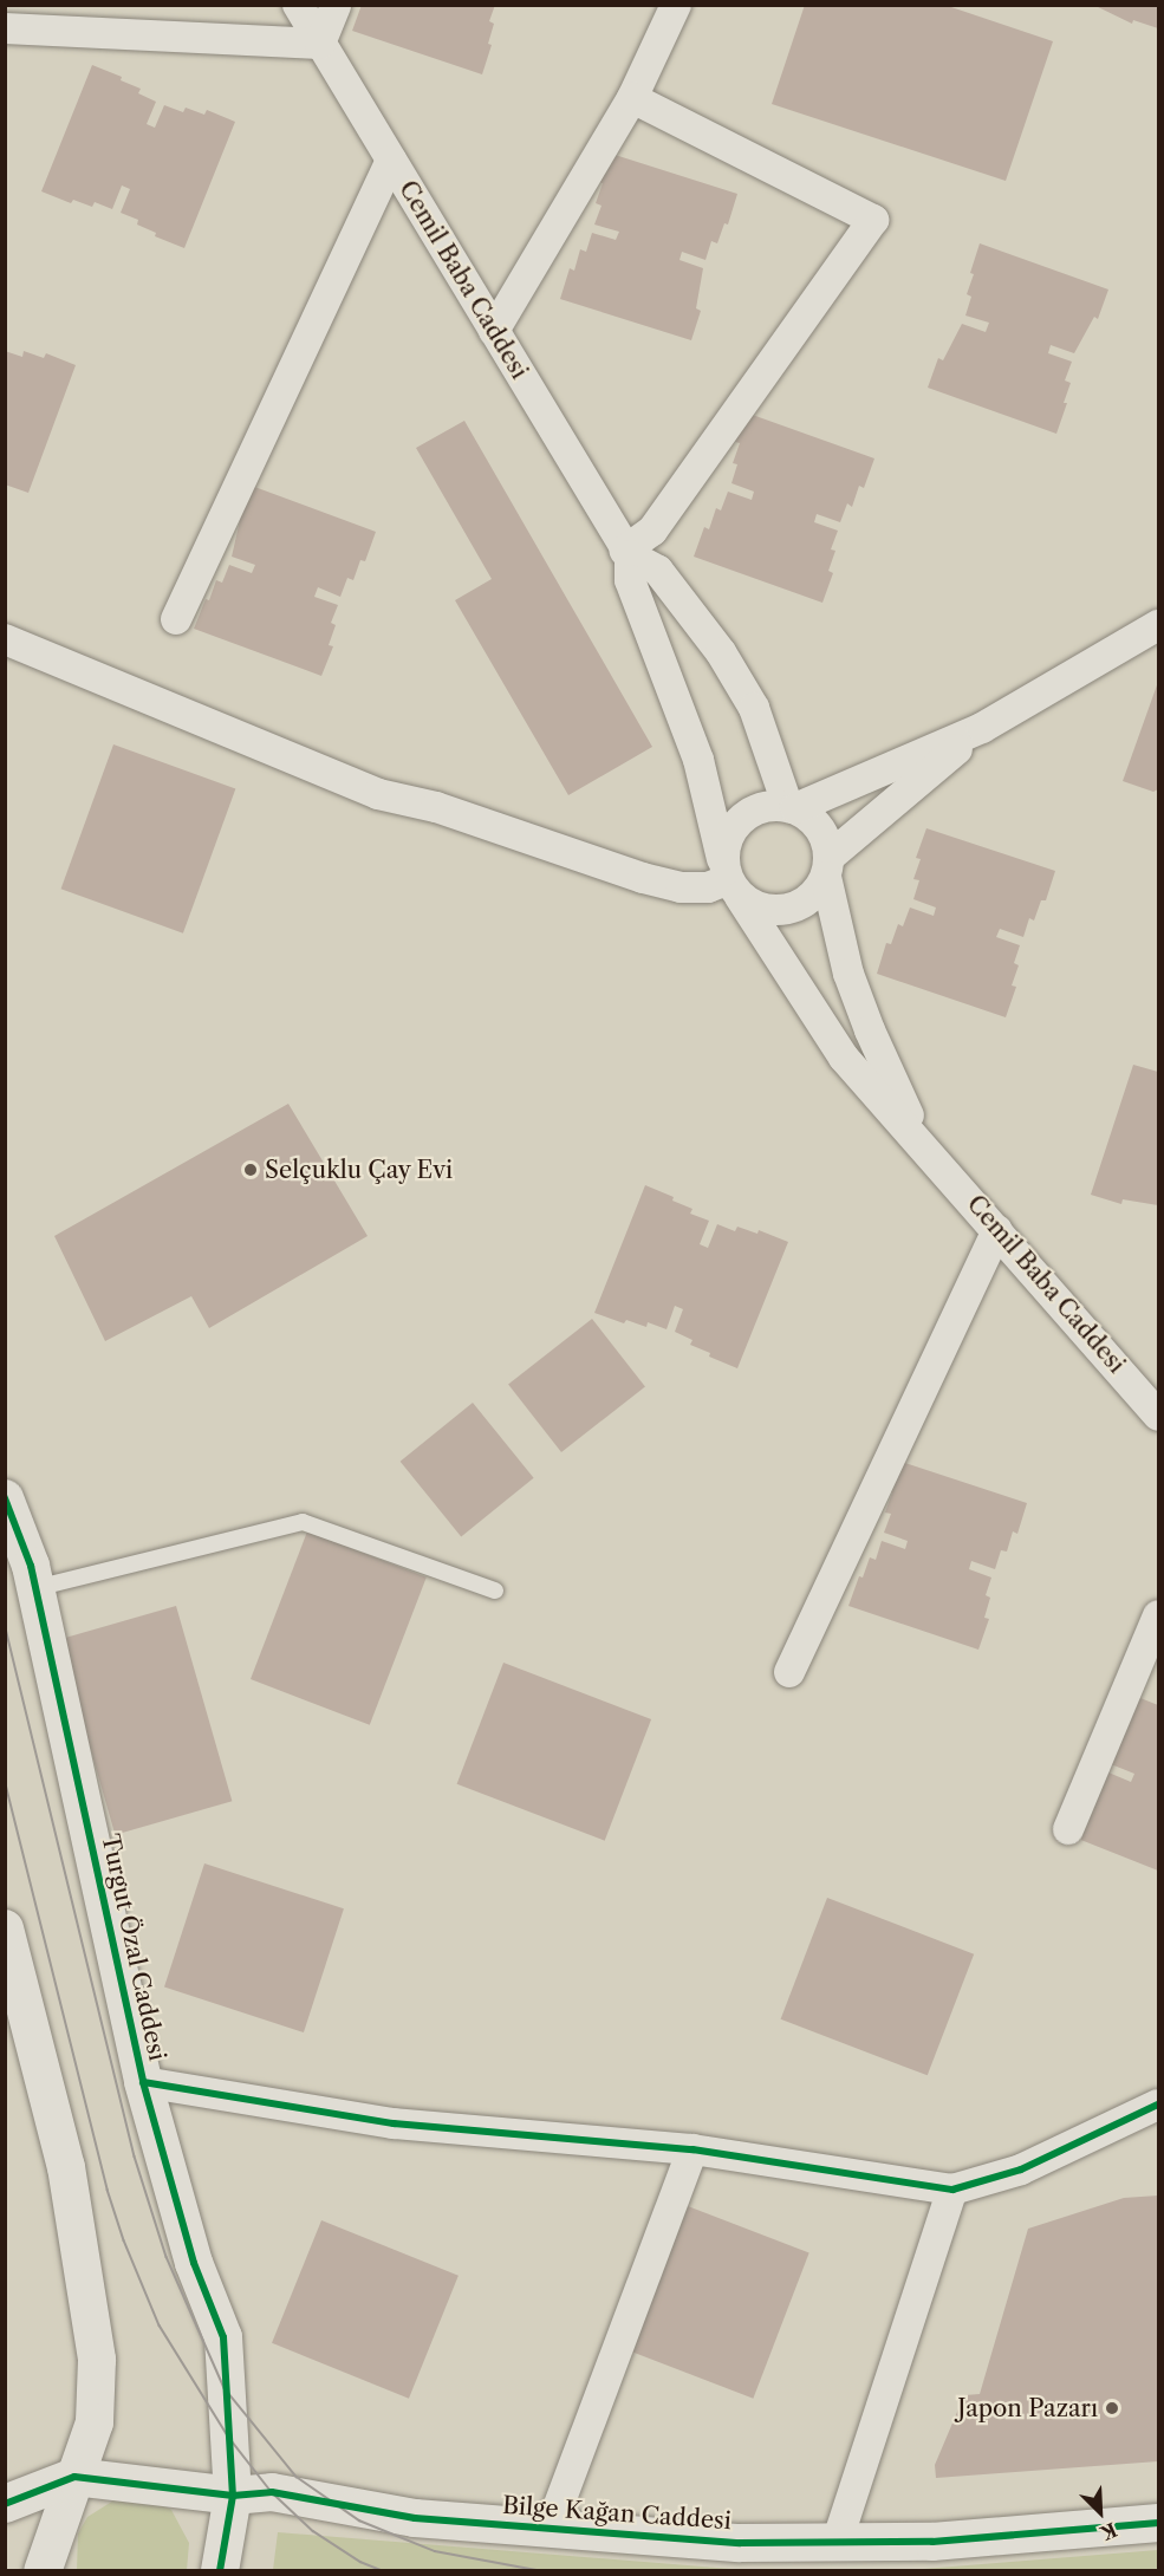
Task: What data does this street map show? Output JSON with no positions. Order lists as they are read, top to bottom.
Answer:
{
  "streets": {
    "street": ["Cemil Baba Caddesi", "Turgut Özal Caddesi", "Bilge Kağan Caddesi"]
  },
  "crossings": [
    ["Turgut Özal Caddesi", "Bilge Kağan Caddesi"]
  ],
  "places": ["Selçuklu Çay Evi", "Japon Pazarı"],
  "north": "bottom right"
}
